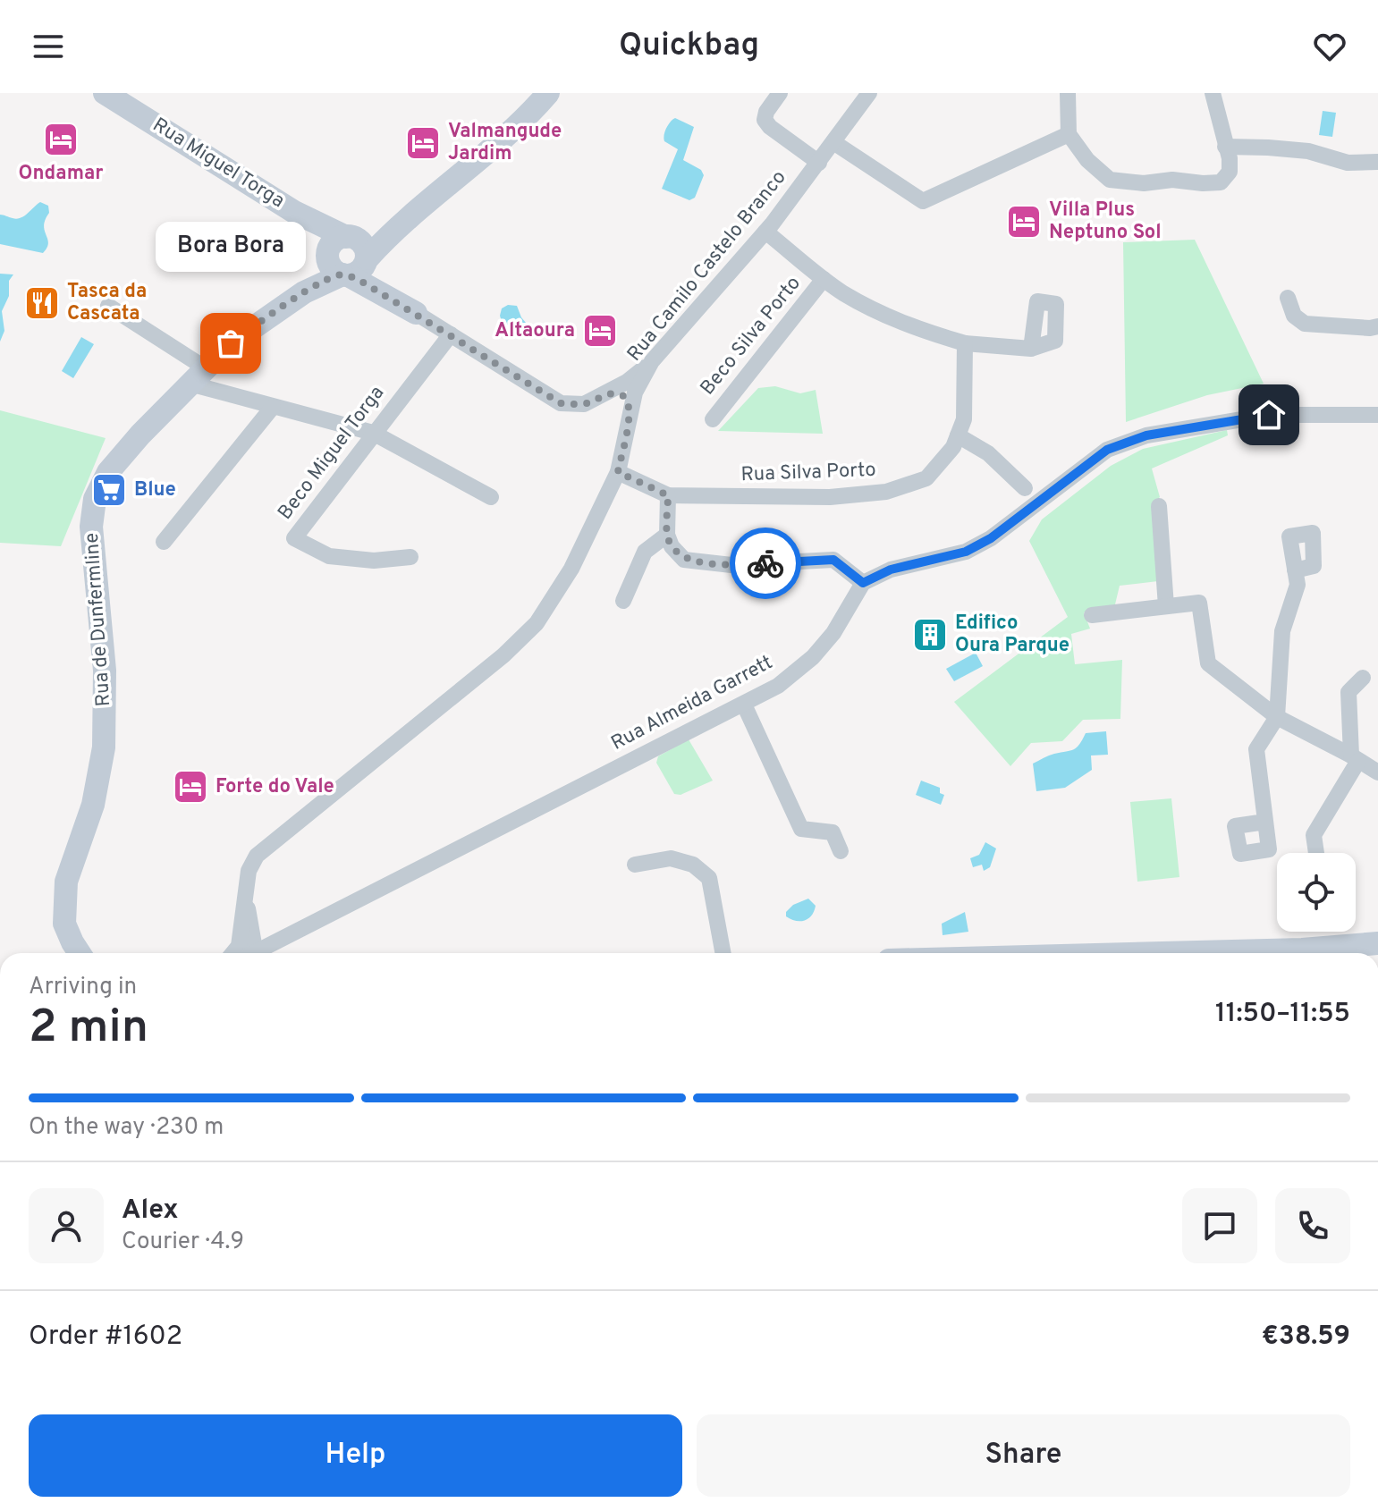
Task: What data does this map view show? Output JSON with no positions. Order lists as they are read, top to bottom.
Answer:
{
  "streets": {
    "street": [
      "Rua Miguel Torga",
      "Rua Camilo Castelo Branco",
      "Beco Silva Porto",
      "Beco Miguel Torga",
      "Rua Silva Porto",
      "Rua de Dunfermline",
      "Rua Almeida Garrett"
    ]
  },
  "crossings": [
    ["Rua Miguel Torga", "Rua Camilo Castelo Branco"],
    ["Rua Miguel Torga", "Beco Miguel Torga"],
    ["Rua Miguel Torga", "Rua de Dunfermline"],
    ["Rua Camilo Castelo Branco", "Rua Silva Porto"]
  ],
  "places": {
    "hotel": [
      "Ondamar",
      "Valmangude Jardim",
      "Villa Plus Neptuno Sol",
      "Altaoura",
      "Forte do Vale"
    ],
    "restaurant": ["Tasca da Cascata"],
    "other": ["Bora Bora"],
    "supermarket": ["Blue"],
    "building": ["Edifico Oura Parque"]
  },
  "page": {
    "header": "Quickbag",
    "bubble": "Bora Bora",
    "heading": ["2 min", "Arriving in", "11:50–11:55"],
    "panel": [
      "Alex",
      "Courier · 4.9",
      "Order #1602",
      "€38.59"
    ],
    "bar": "On the way · 230 m",
    "buttons": ["Help", "Share"]
  }
}
